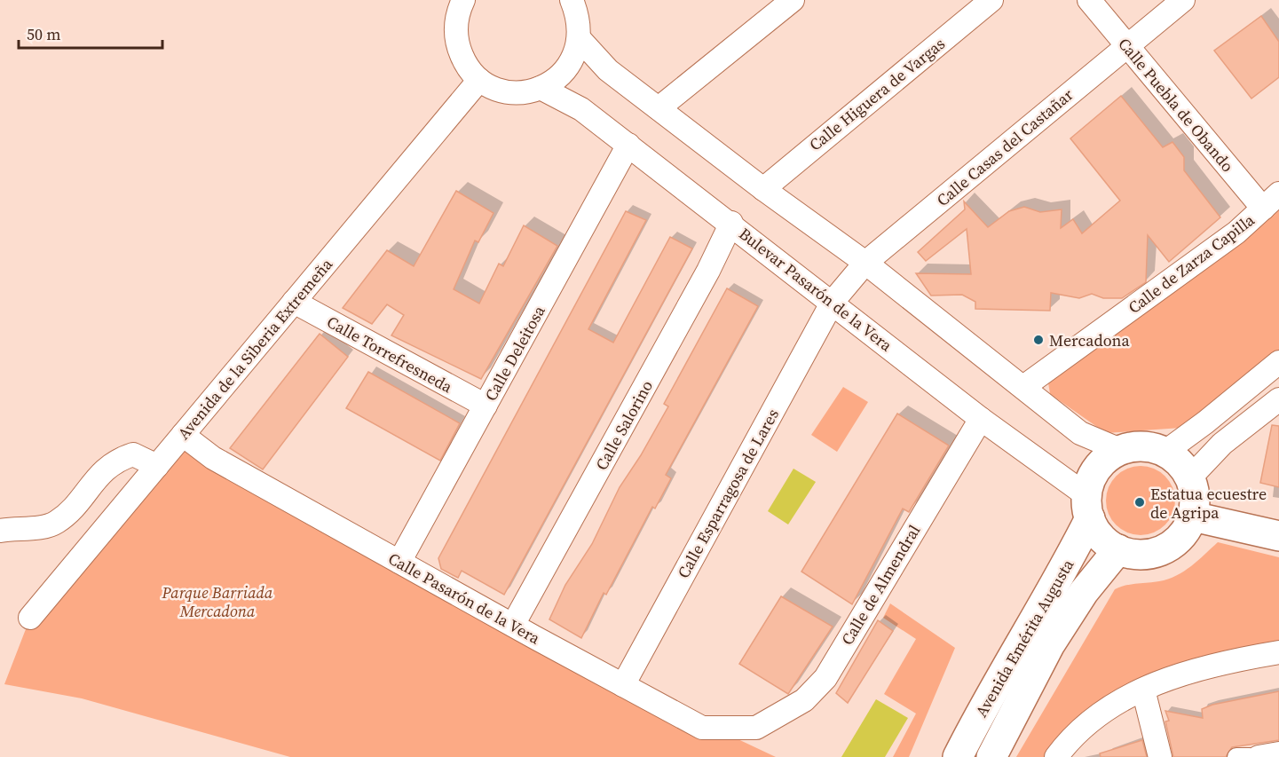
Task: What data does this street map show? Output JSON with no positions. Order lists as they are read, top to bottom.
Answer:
{
  "streets": {
    "main road": ["Avenida Emérita Augusta"],
    "street": [
      "Calle Higuera de Vargas",
      "Calle Puebla de Obando",
      "Calle Casas del Castañar",
      "Calle de Zarza Capilla",
      "Bulevar Pasarón de la Vera",
      "Avenida de la Siberia Extremeña",
      "Calle Deleitosa",
      "Calle Torrefresneda",
      "Calle Salorino",
      "Calle Esparragosa de Lares",
      "Calle de Almendral",
      "Calle Pasarón de la Vera"
    ]
  },
  "crossings": [
    ["Calle Puebla de Obando", "Calle Casas del Castañar"],
    ["Calle Puebla de Obando", "Calle de Zarza Capilla"],
    ["Calle Casas del Castañar", "Bulevar Pasarón de la Vera"],
    ["Calle Casas del Castañar", "Calle Esparragosa de Lares"],
    ["Bulevar Pasarón de la Vera", "Calle Deleitosa"],
    ["Bulevar Pasarón de la Vera", "Calle Salorino"],
    ["Bulevar Pasarón de la Vera", "Calle Esparragosa de Lares"],
    ["Bulevar Pasarón de la Vera", "Calle de Almendral"],
    ["Bulevar Pasarón de la Vera", "Avenida Emérita Augusta"],
    ["Avenida de la Siberia Extremeña", "Calle Torrefresneda"],
    ["Avenida de la Siberia Extremeña", "Calle Pasarón de la Vera"],
    ["Calle Deleitosa", "Calle Torrefresneda"],
    ["Calle Deleitosa", "Calle Pasarón de la Vera"],
    ["Calle Salorino", "Calle Pasarón de la Vera"],
    ["Calle Esparragosa de Lares", "Calle Pasarón de la Vera"],
    ["Calle de Almendral", "Calle Pasarón de la Vera"]
  ],
  "parks": ["Parque Barriada Mercadona"],
  "places": ["Mercadona", "Estatua ecuestre de Agripa"],
  "scale_bar": "50 m"
}
